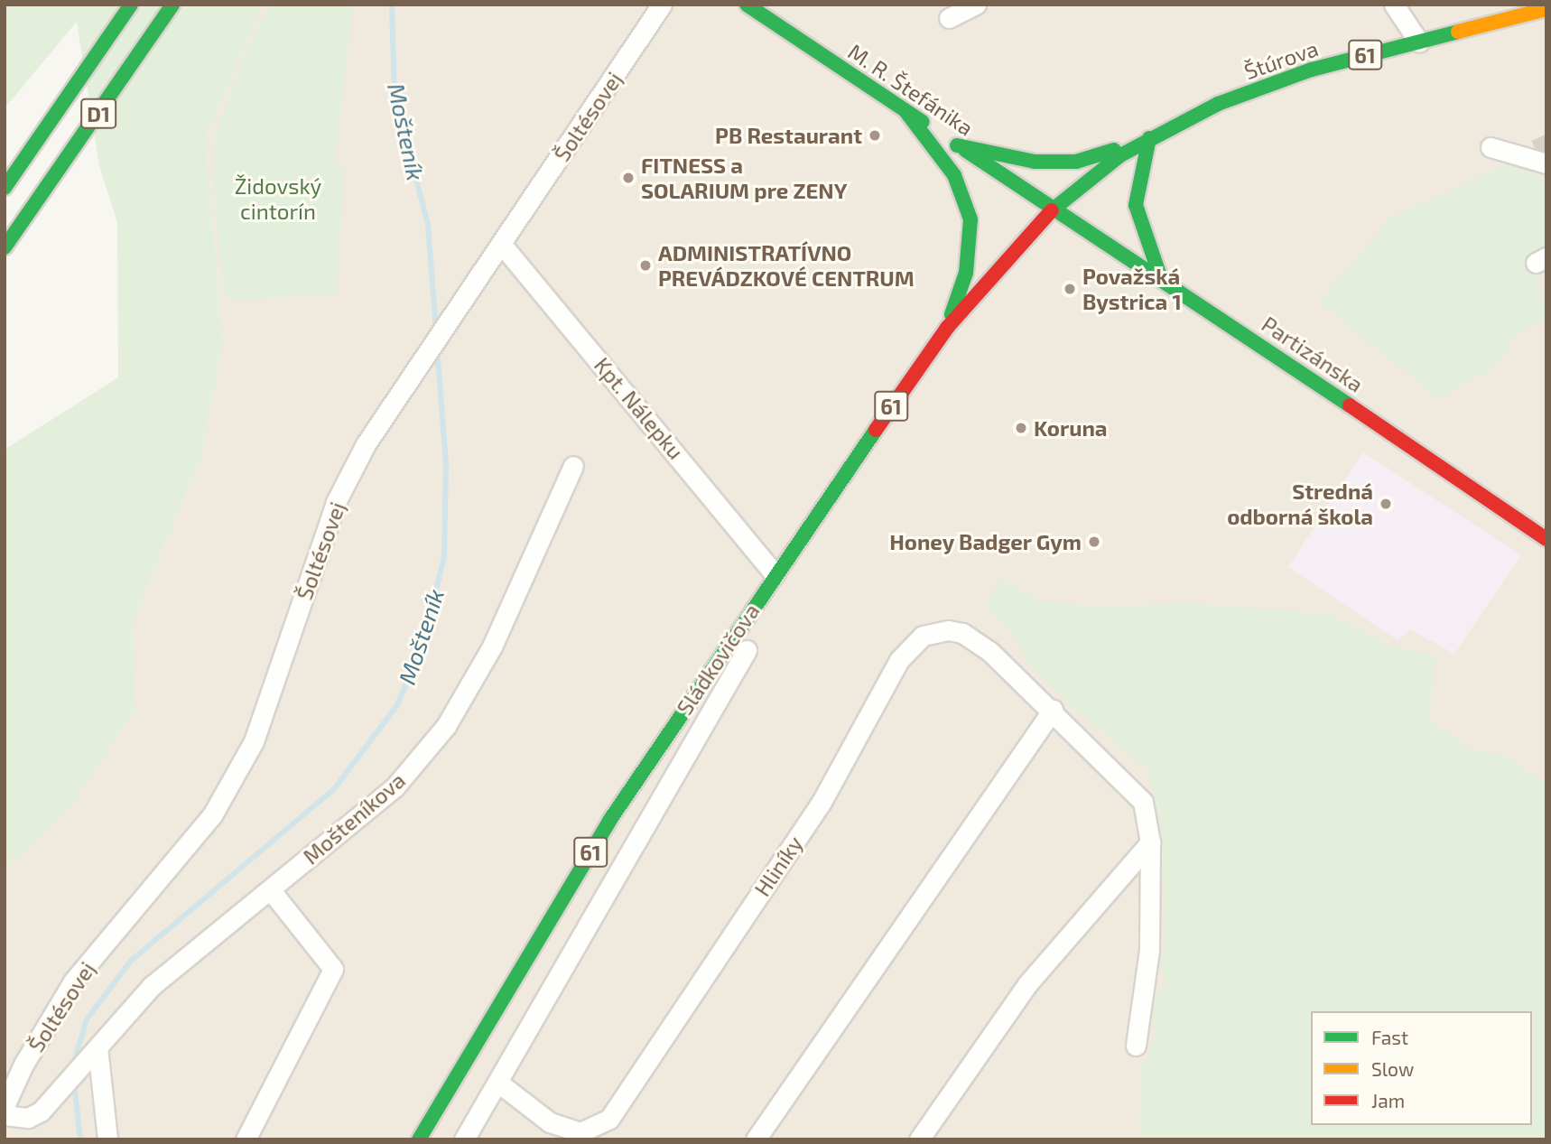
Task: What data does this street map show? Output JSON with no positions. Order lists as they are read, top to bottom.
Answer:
{
  "streets": {
    "main road": [
      "61",
      "Štúrova",
      "M. R. Štefánika",
      "D1",
      "Partizánska",
      "Sládkovičova"
    ],
    "street": [
      "Šoltésovej",
      "Kpt. Nálepku",
      "Mošteníkova",
      "Hliníky"
    ]
  },
  "crossings": [
    ["Štúrova", "M. R. Štefánika"],
    ["Štúrova", "Partizánska"],
    ["Štúrova", "Sládkovičova"],
    ["M. R. Štefánika", "Partizánska"],
    ["M. R. Štefánika", "Sládkovičova"],
    ["Šoltésovej", "Kpt. Nálepku"],
    ["Partizánska", "Sládkovičova"],
    ["Kpt. Nálepku", "Sládkovičova"],
    ["Sládkovičova", "Hliníky"]
  ],
  "water": ["Mošteník"],
  "parks": ["Židovský cintorín"],
  "places": [
    "PB Restaurant",
    "FITNESS a SOLARIUM pre ZENY",
    "ADMINISTRATÍVNO PREVÁDZKOVÉ CENTRUM",
    "Považská Bystrica 1",
    "Koruna",
    "Stredná odborná škola",
    "Honey Badger Gym"
  ],
  "legend": ["Fast", "Slow", "Jam"]
}
